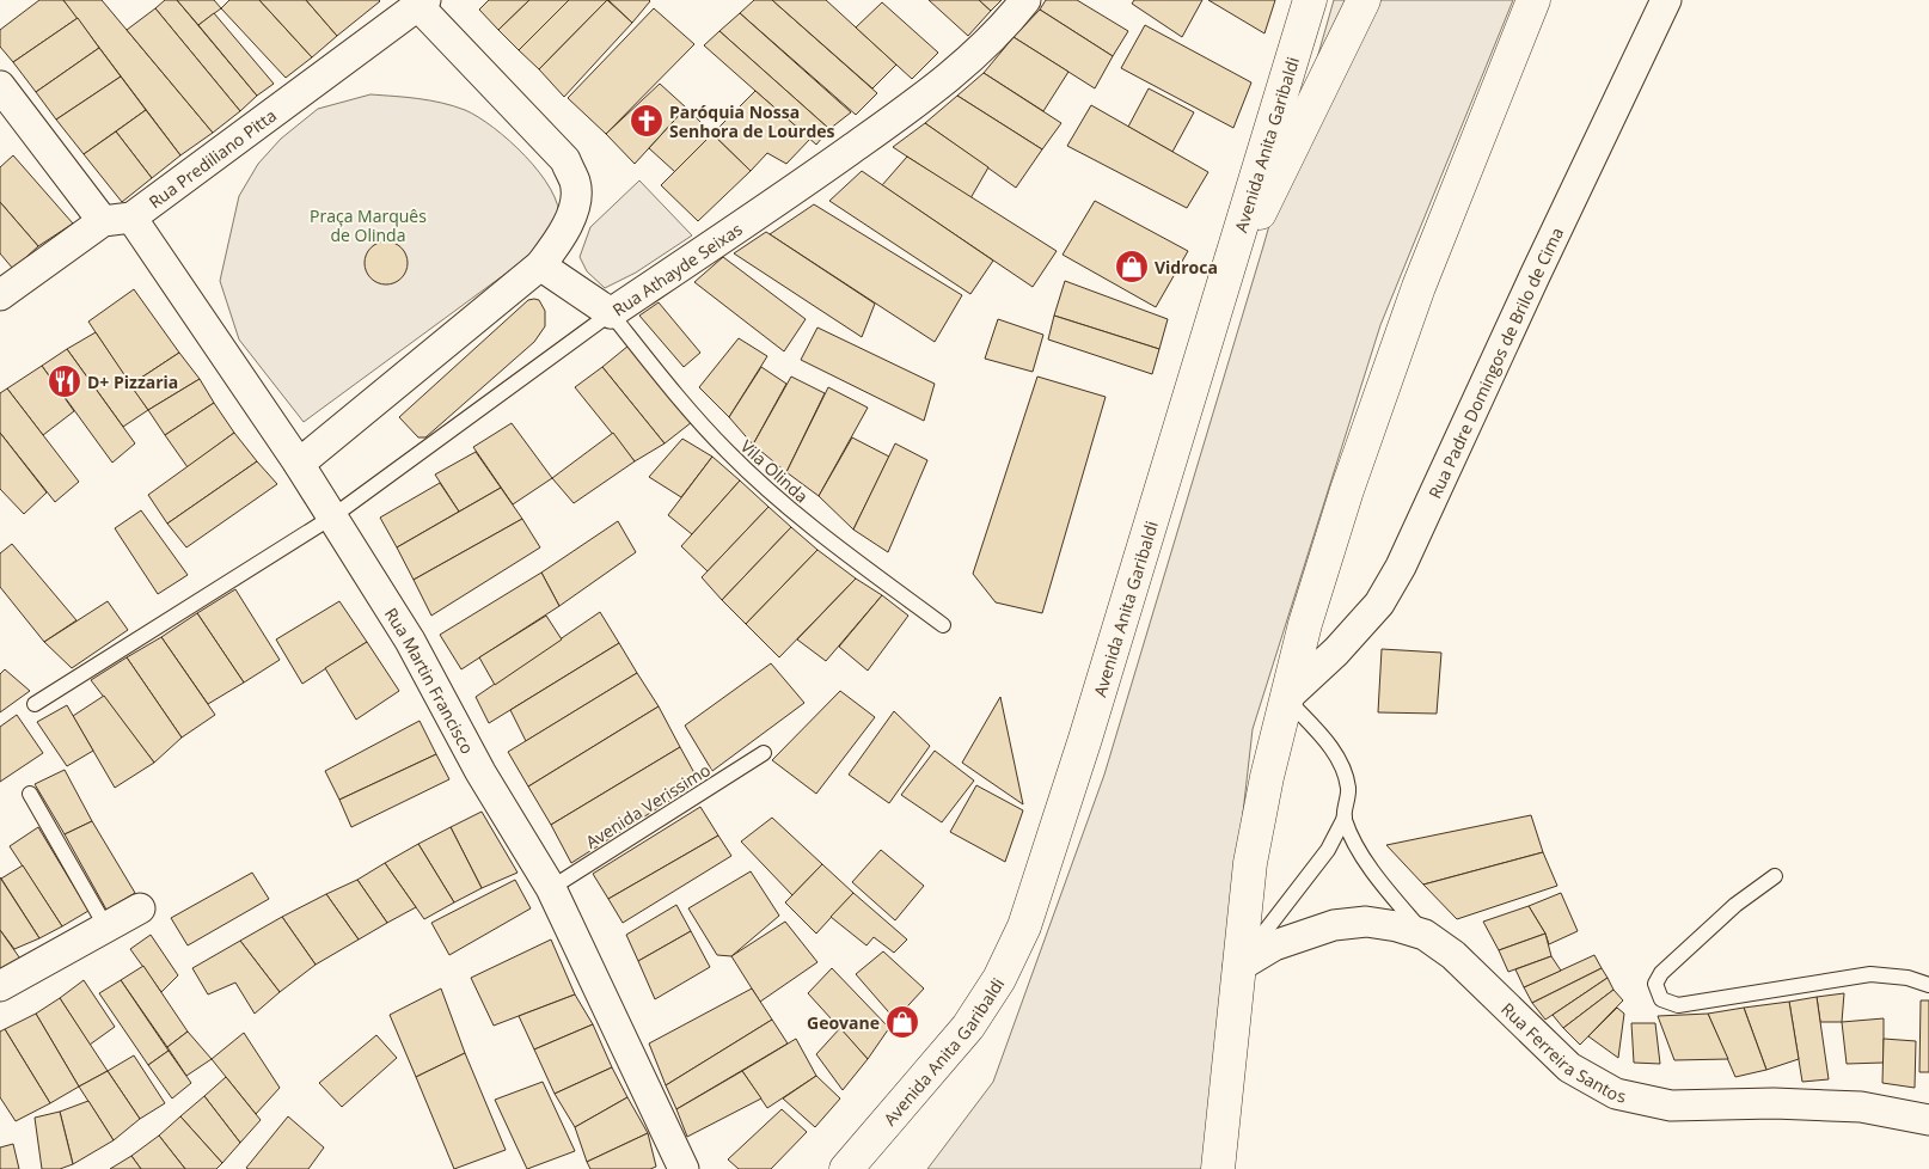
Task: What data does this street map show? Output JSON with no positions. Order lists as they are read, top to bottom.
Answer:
{
  "streets": {
    "main road": ["Avenida Anita Garibaldi"],
    "street": [
      "Rua Prediliano Pitta",
      "Rua Athayde Seixas",
      "Rua Padre Domingos de Brilo de Cima",
      "Rua Martin Francisco",
      "Rua Ferreira Santos"
    ],
    "lane": ["Vila Olinda", "Avenida Verissimo"]
  },
  "crossings": [
    ["Rua Prediliano Pitta", "Rua Martin Francisco"],
    ["Rua Athayde Seixas", "Vila Olinda"],
    ["Rua Martin Francisco", "Avenida Verissimo"]
  ],
  "parks": ["Praça Marquês de Olinda"],
  "places": {
    "church": ["Paróquia Nossa Senhora de Lourdes"],
    "shop": ["Vidroca", "Geovane"],
    "restaurant": ["D+ Pizzaria"]
  }
}
